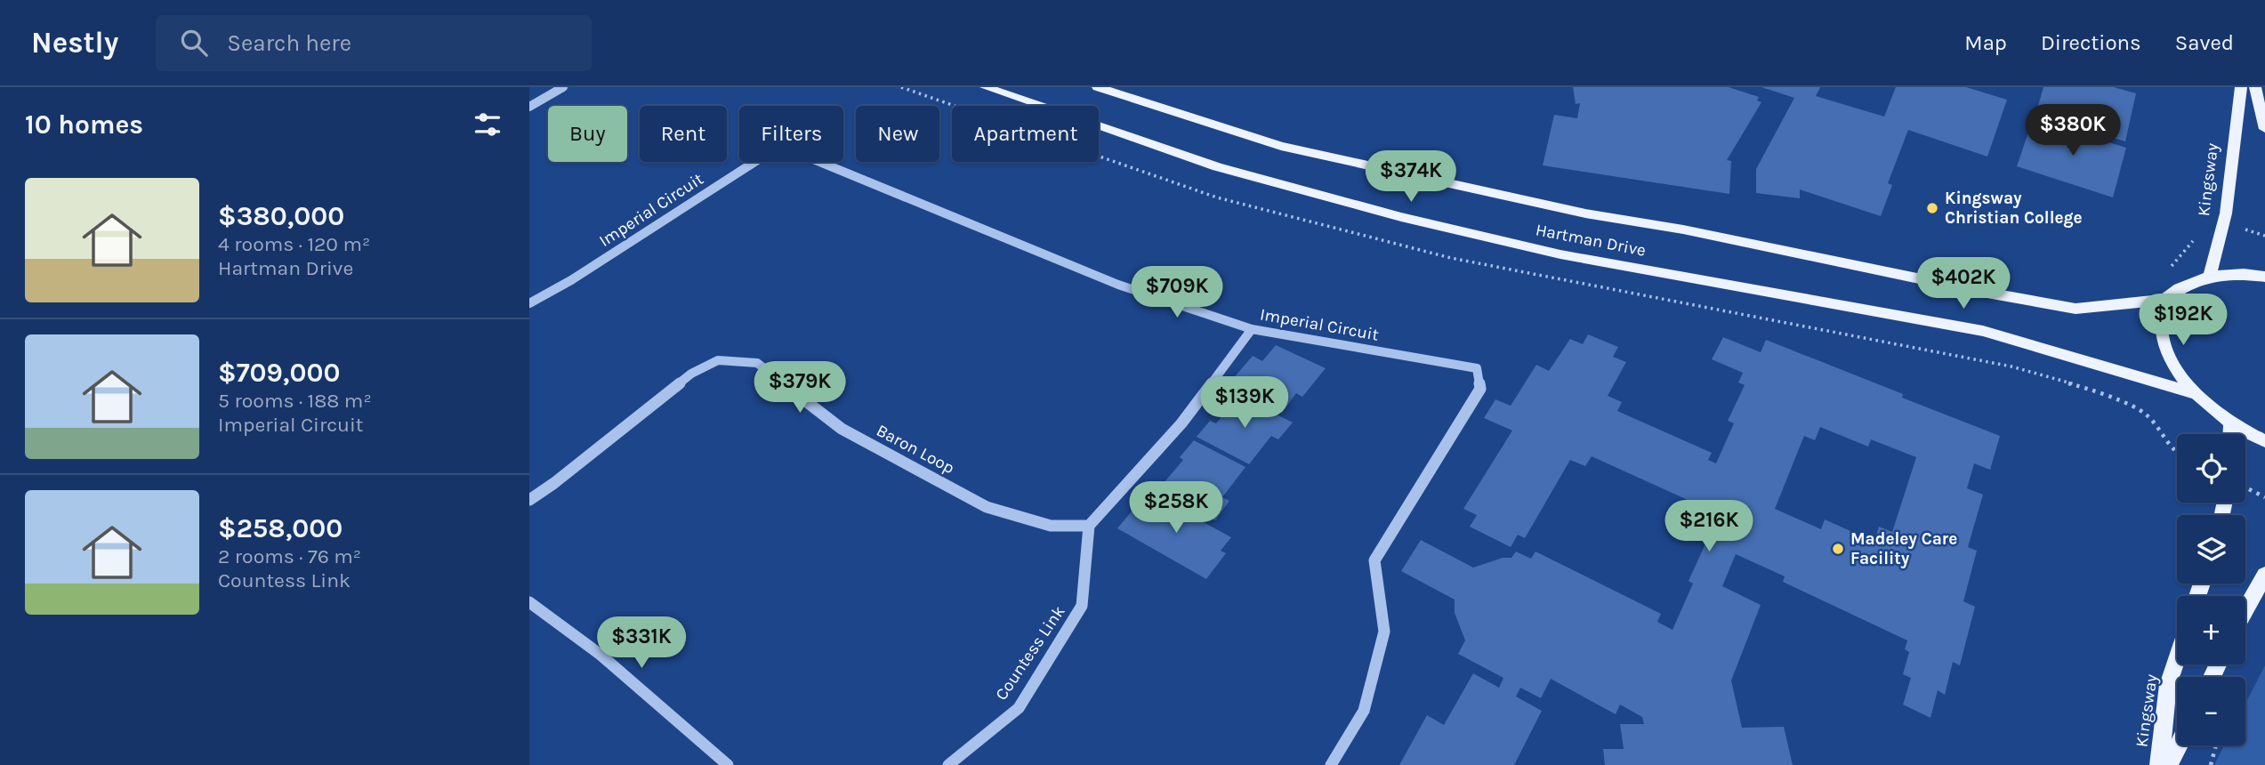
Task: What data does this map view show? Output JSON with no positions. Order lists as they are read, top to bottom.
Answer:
{
  "streets": {
    "main road": ["Kingsway", "Hartman Drive"],
    "street": ["Imperial Circuit", "Baron Loop", "Countess Link"]
  },
  "crossings": [
    ["Baron Loop", "Countess Link"]
  ],
  "places": ["Kingsway Christian College", "Madeley Care Facility"],
  "page": {
    "header": "Nestly",
    "search": "Search here",
    "nav": ["Map", "Directions", "Saved"],
    "heading": "10 homes",
    "price": [
      "$380K",
      "$374K",
      "$402K",
      "$709K",
      "$192K",
      "$379K",
      "$139K",
      "$258K",
      "$216K",
      "$331K"
    ],
    "chip": [
      "Buy",
      "Rent",
      "Filters",
      "New",
      "Apartment"
    ],
    "list": [
      {
        "name": "$380,000",
        "note": "4 rooms · 120 m² · Hartman Drive"
      },
      {
        "name": "$709,000",
        "note": "5 rooms · 188 m² · Imperial Circuit"
      },
      {
        "name": "$258,000",
        "note": "2 rooms · 76 m² · Countess Link"
      }
    ],
    "map_buttons": ["+", "−"]
  }
}
